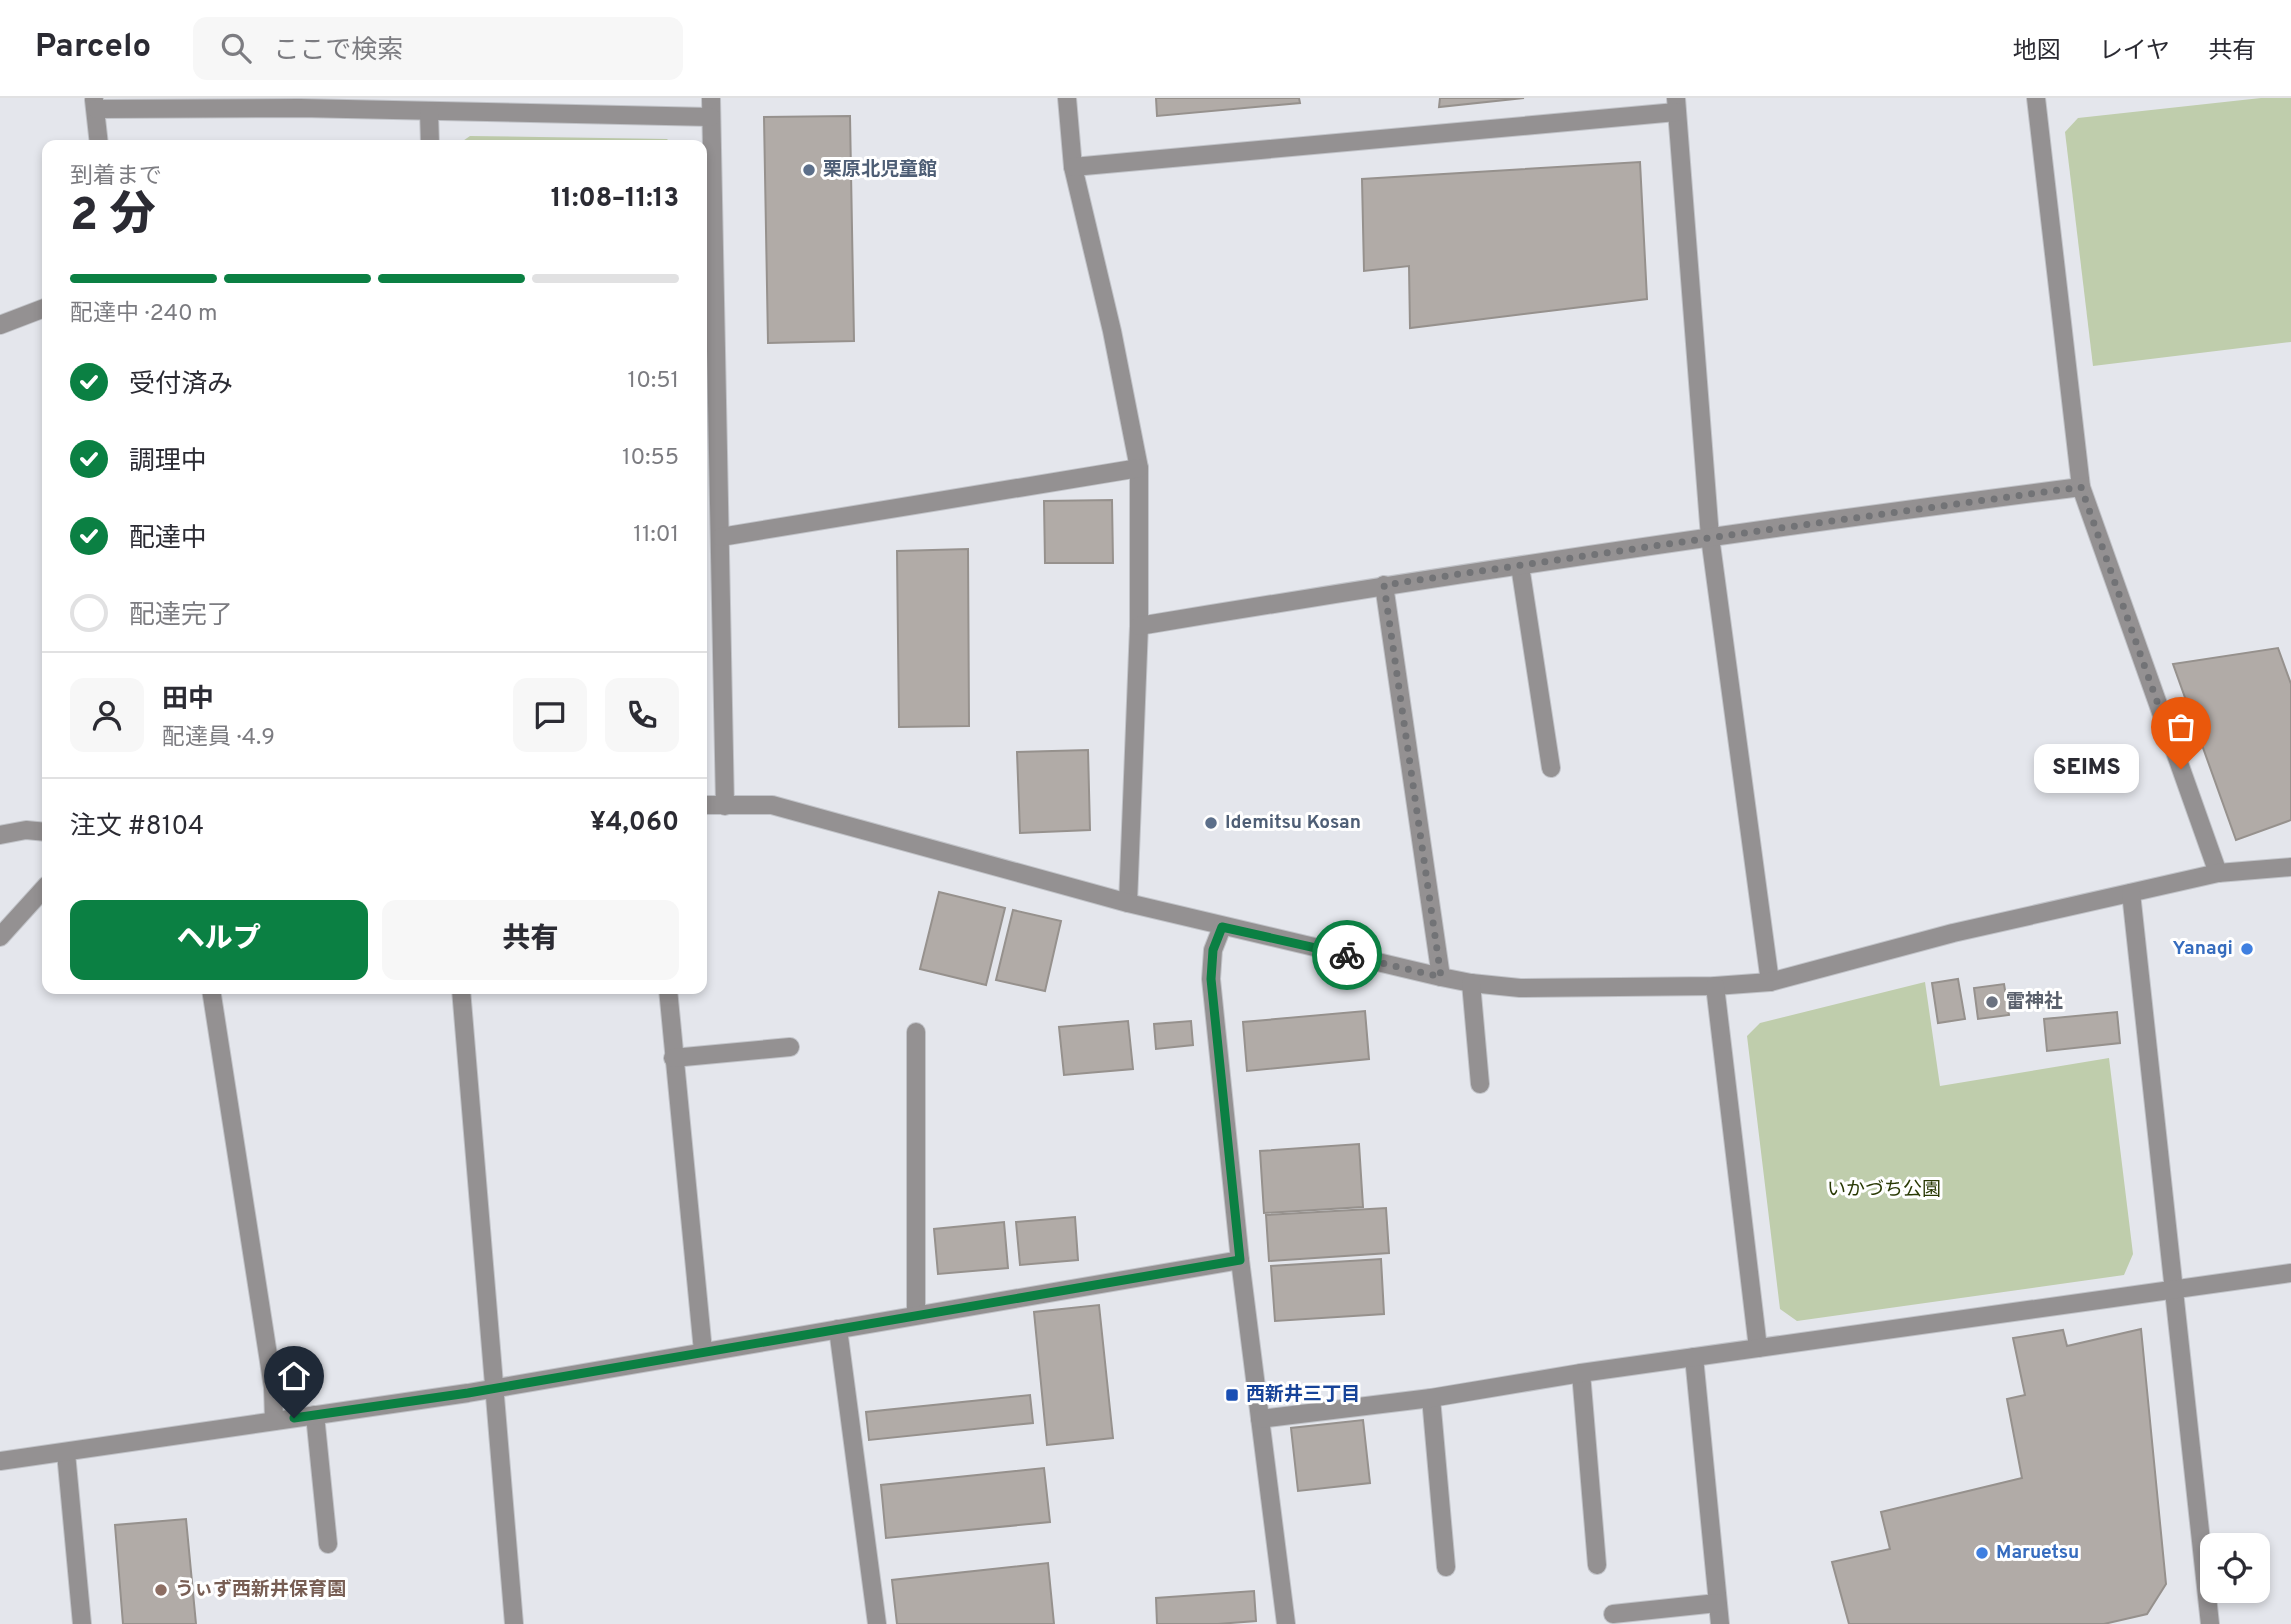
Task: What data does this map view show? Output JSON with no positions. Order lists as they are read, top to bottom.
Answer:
{
  "parks": ["いかづち公園"],
  "places": {
    "other": [
      "栗原北児童館",
      "SEIMS",
      "Idemitsu Kosan",
      "Yanagi",
      "雷神社",
      "Maruetsu",
      "うぃず西新井保育園"
    ],
    "transit": ["西新井三丁目"]
  },
  "page": {
    "header": "Parcelo",
    "search": "ここで検索",
    "nav": ["地図", "レイヤ", "共有"],
    "heading": ["2 分", "到着まで", "11:08–11:13"],
    "panel": [
      "田中",
      "配達員 · 4.9",
      "注文 #8104",
      "¥4,060"
    ],
    "bar": "配達中 · 240 m",
    "list": [
      ["受付済み", "10:51"],
      ["調理中", "10:55"],
      ["配達中", "11:01"],
      "配達完了"
    ],
    "bubble": "SEIMS",
    "buttons": ["ヘルプ", "共有"]
  }
}
